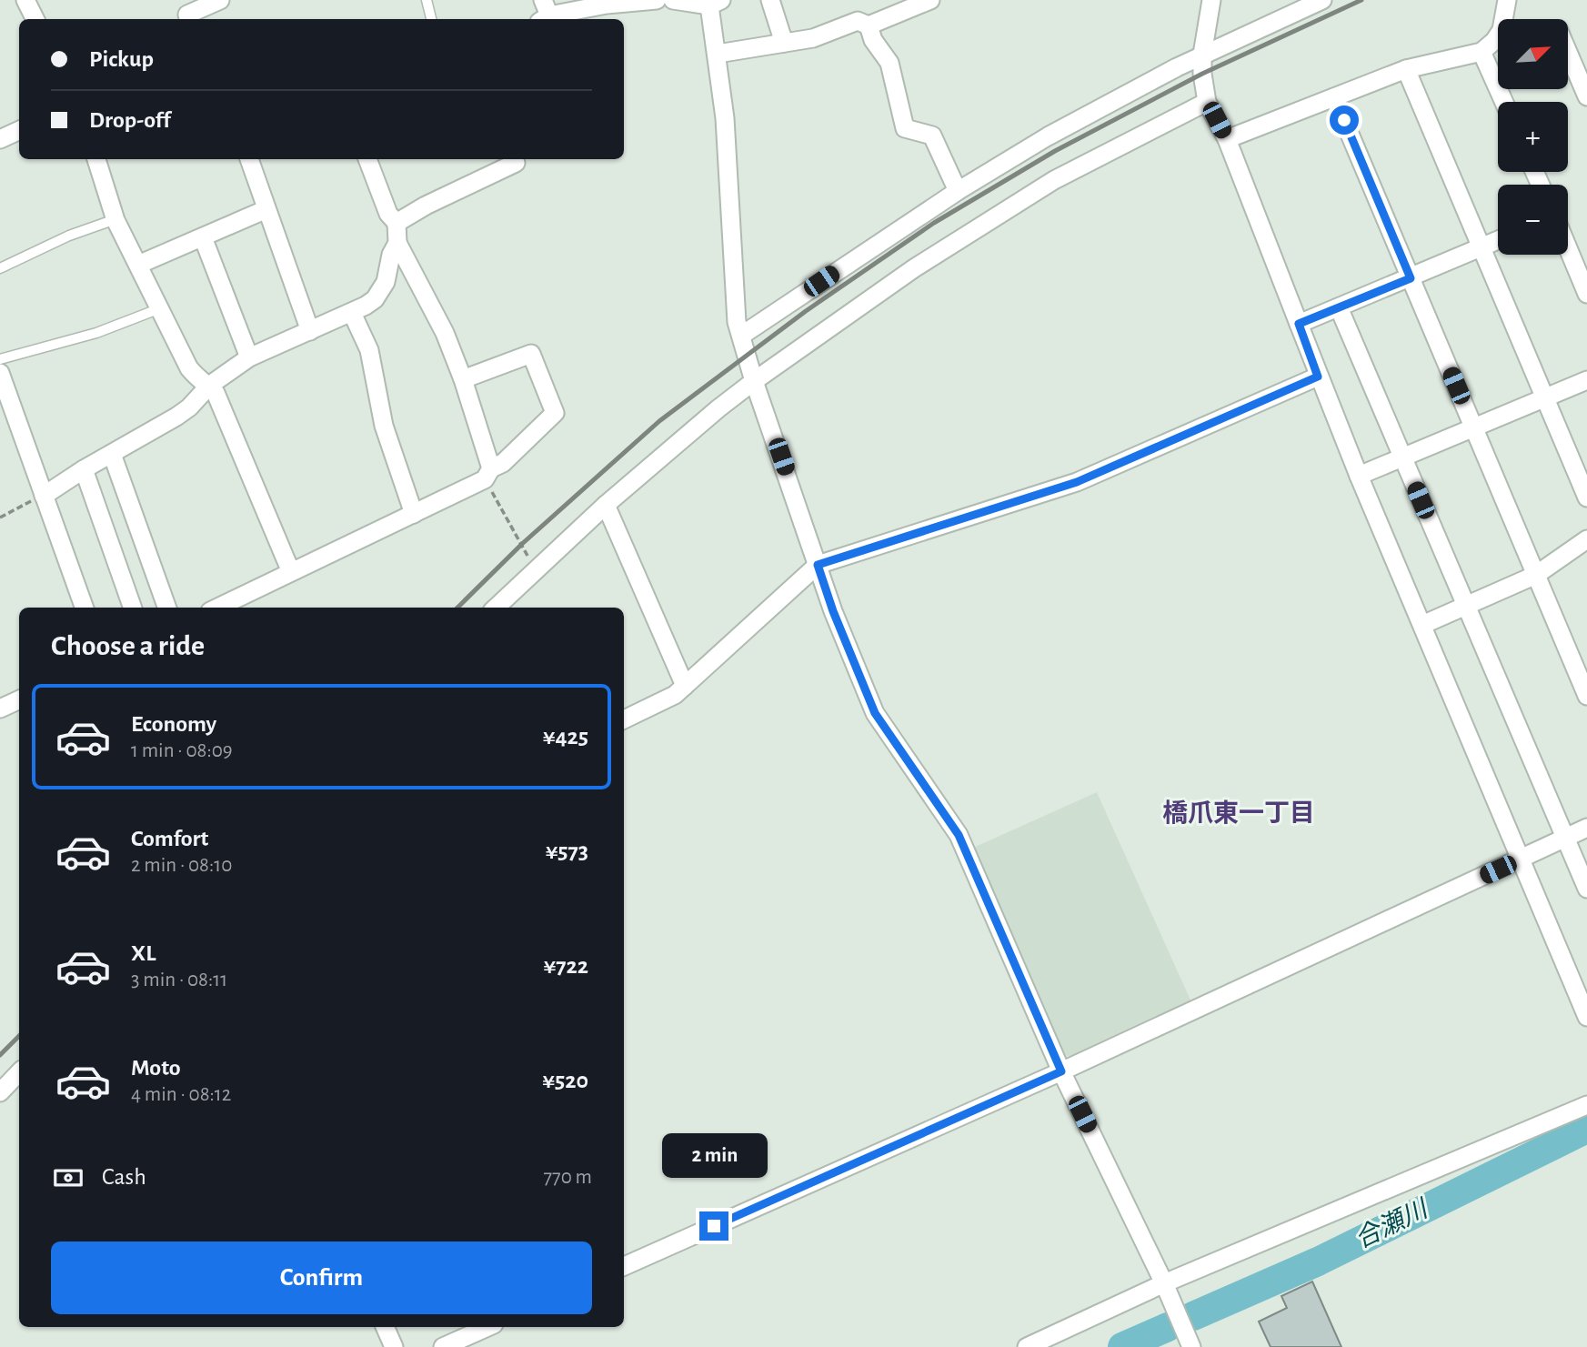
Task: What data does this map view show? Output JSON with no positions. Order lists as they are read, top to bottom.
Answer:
{
  "districts": ["橋爪東一丁目"],
  "water": ["合瀬川"],
  "north": "top right",
  "page": {
    "map_buttons": ["+", "−"],
    "banner": ["Pickup", "Drop-off"],
    "heading": "Choose a ride",
    "list": [
      {
        "name": "Economy",
        "note": "1 min · 08:09",
        "value": "¥425"
      },
      {
        "name": "Comfort",
        "note": "2 min · 08:10",
        "value": "¥573"
      },
      {
        "name": "XL",
        "note": "3 min · 08:11",
        "value": "¥722"
      },
      {
        "name": "Moto",
        "note": "4 min · 08:12",
        "value": "¥520"
      }
    ],
    "bubble": "2 min",
    "pay": ["Cash", "770 m"],
    "buttons": "Confirm"
  }
}
